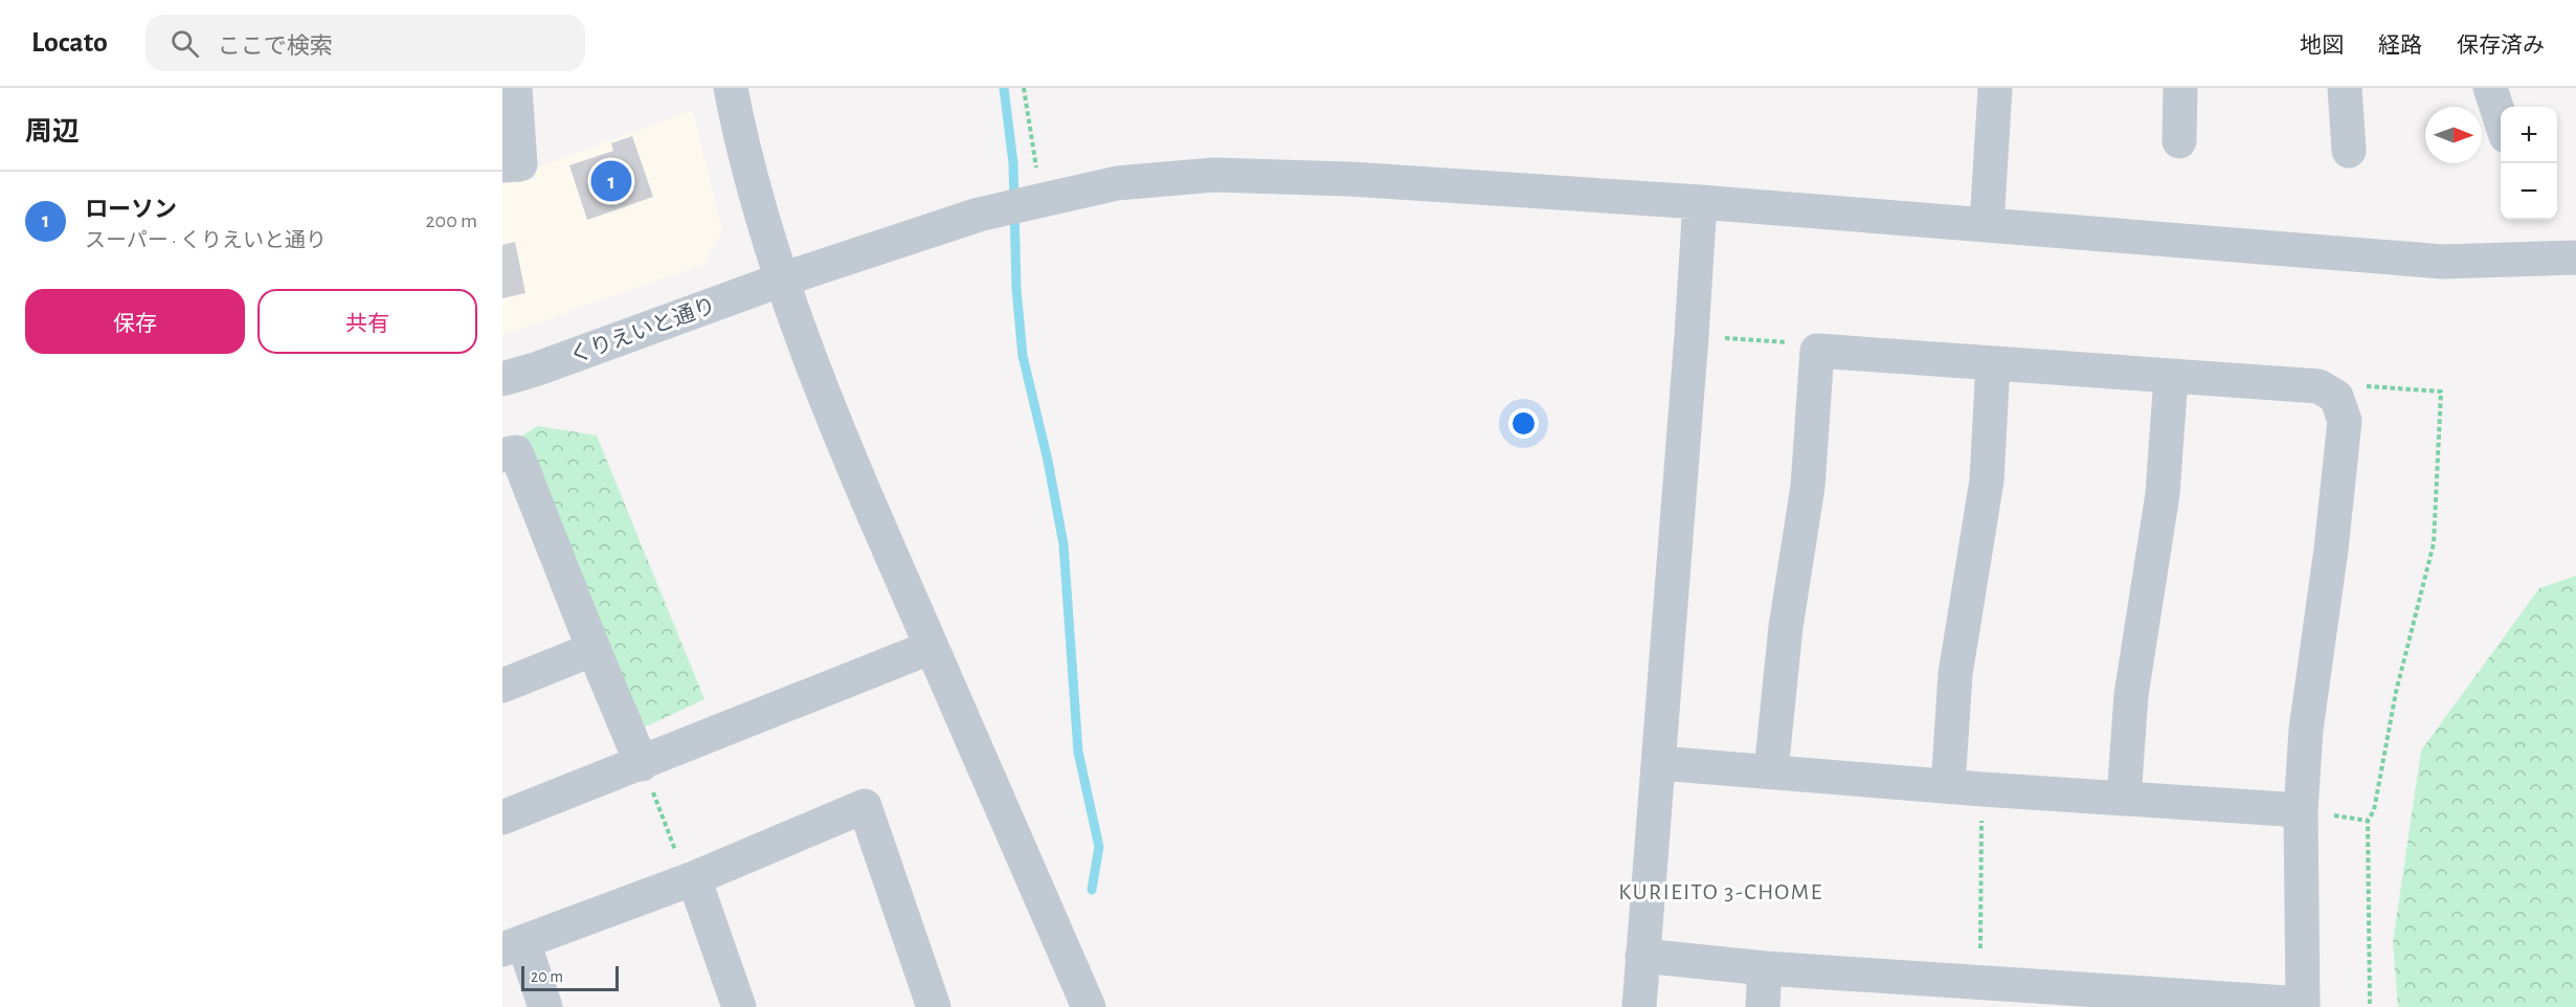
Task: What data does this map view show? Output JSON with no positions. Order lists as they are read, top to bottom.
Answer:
{
  "streets": {
    "street": ["くりえいと通り"]
  },
  "districts": ["KURIEITO 3-CHOME"],
  "scale_bar": "20 m",
  "north": "right",
  "page": {
    "header": "Locato",
    "search": "ここで検索",
    "nav": ["地図", "経路", "保存済み"],
    "heading": "周辺",
    "map_buttons": ["+", "−"],
    "pins": "1",
    "list": [
      {
        "mark": "1",
        "name": "ローソン",
        "note": "スーパー · くりえいと通り",
        "value": "200 m"
      }
    ],
    "buttons": ["保存", "共有"],
    "scale": "20 m"
  }
}
